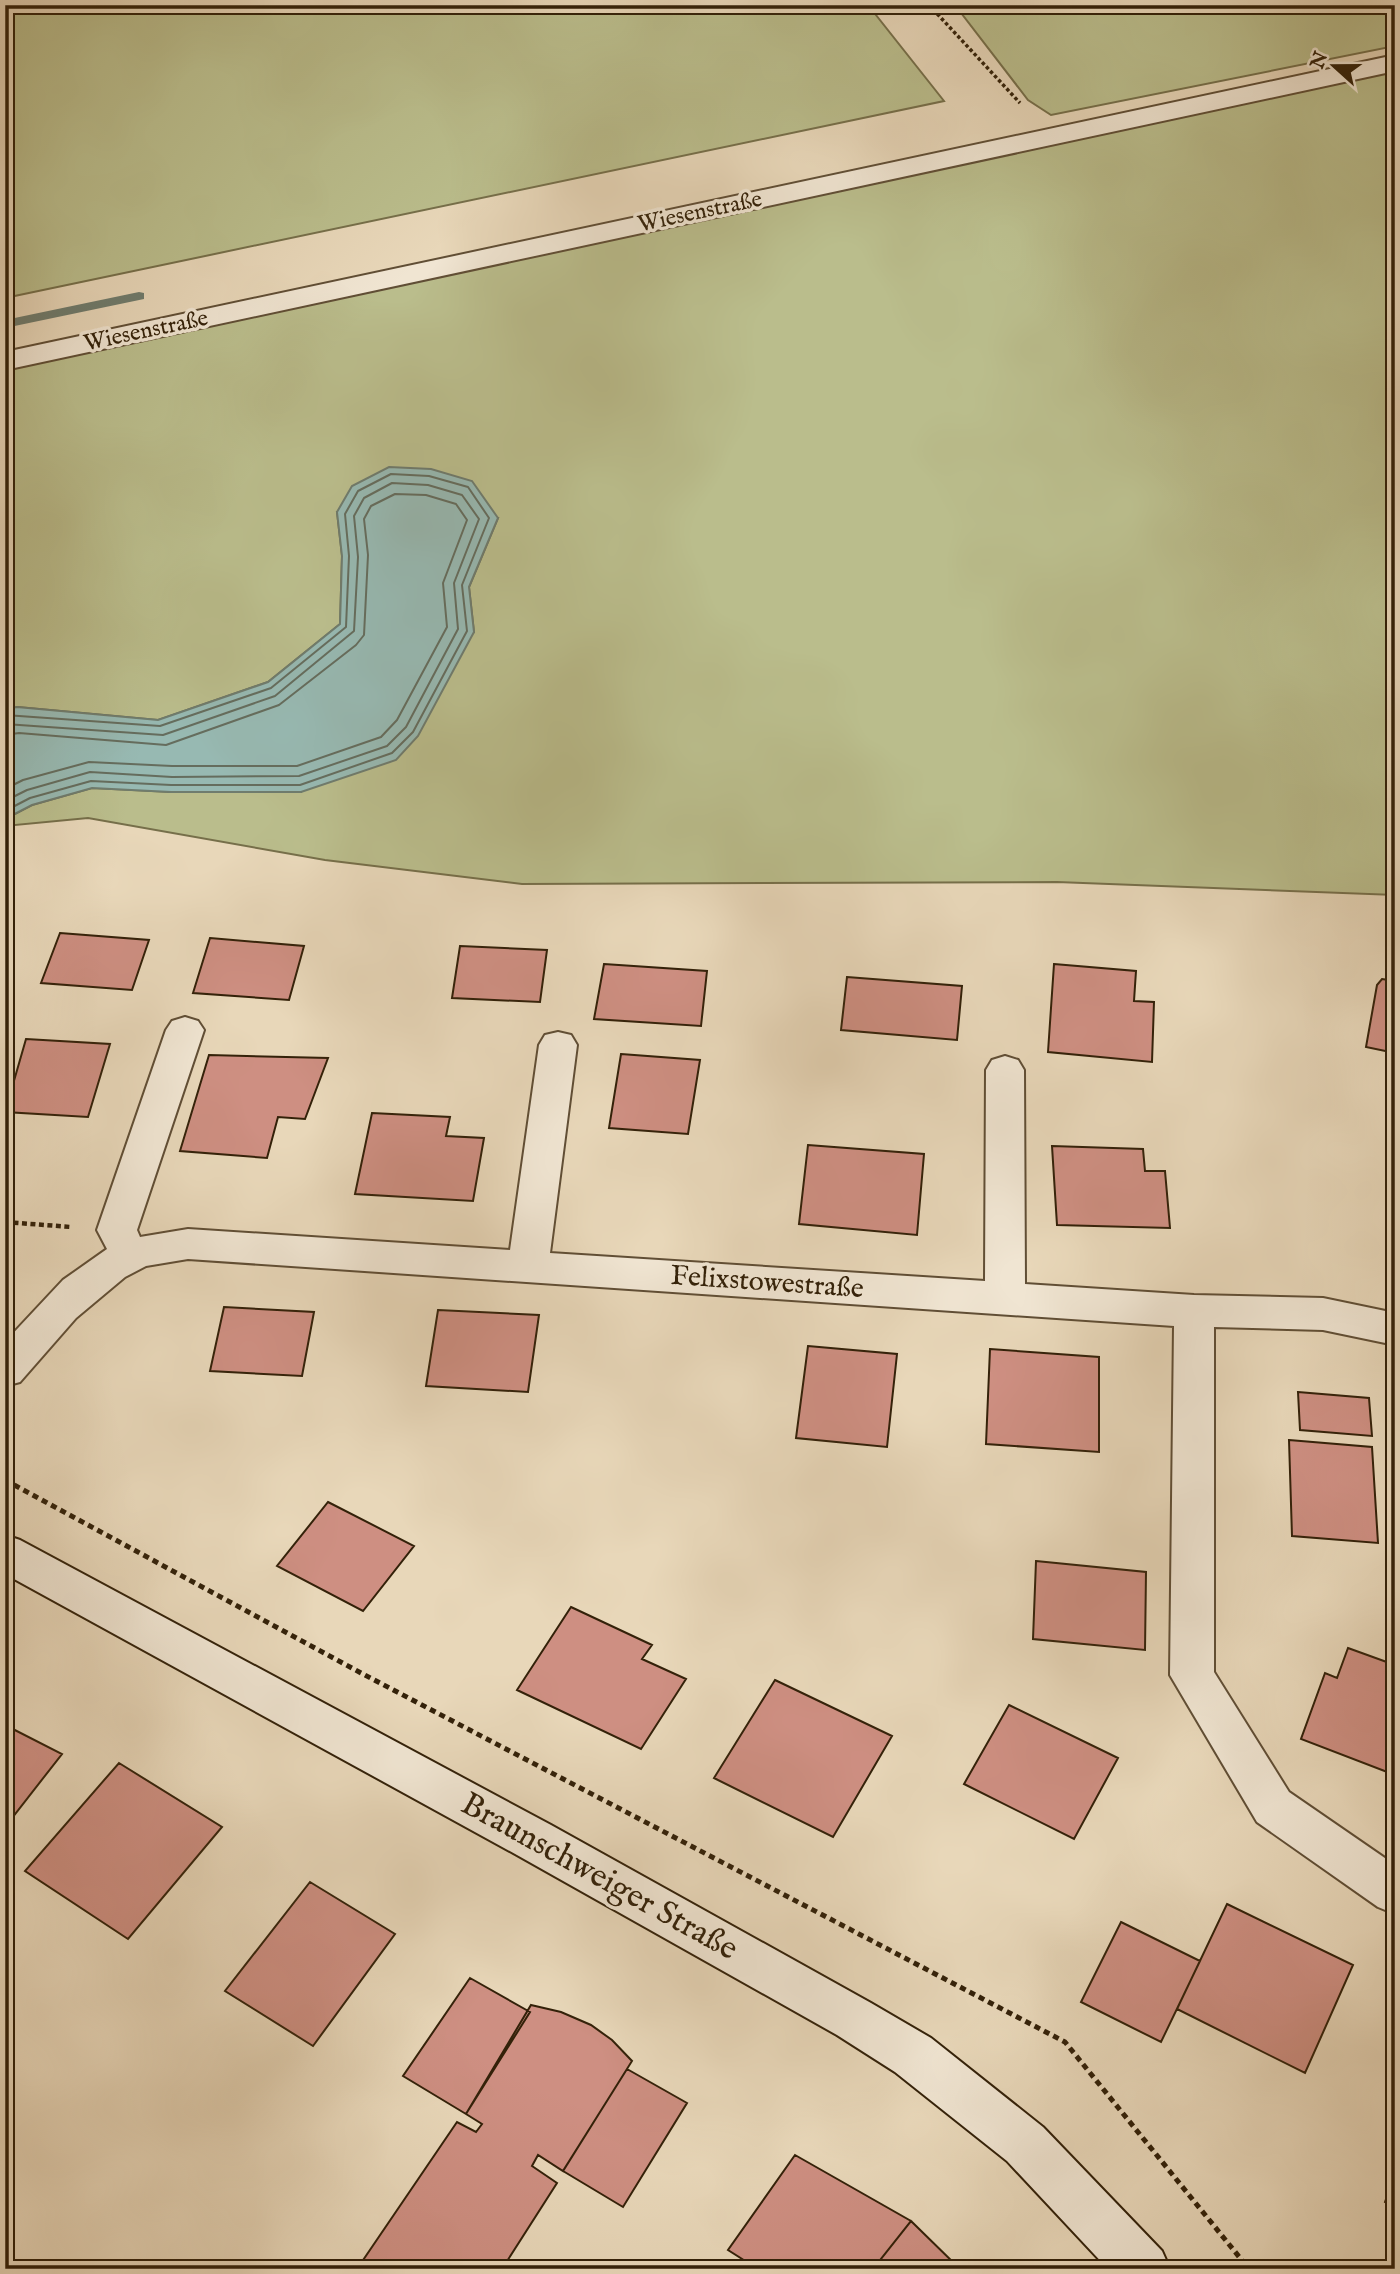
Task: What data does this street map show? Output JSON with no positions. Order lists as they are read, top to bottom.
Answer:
{
  "streets": {
    "street": ["Wiesenstraße", "Felixstowestraße", "Braunschweiger Straße"]
  },
  "north": "left"
}
